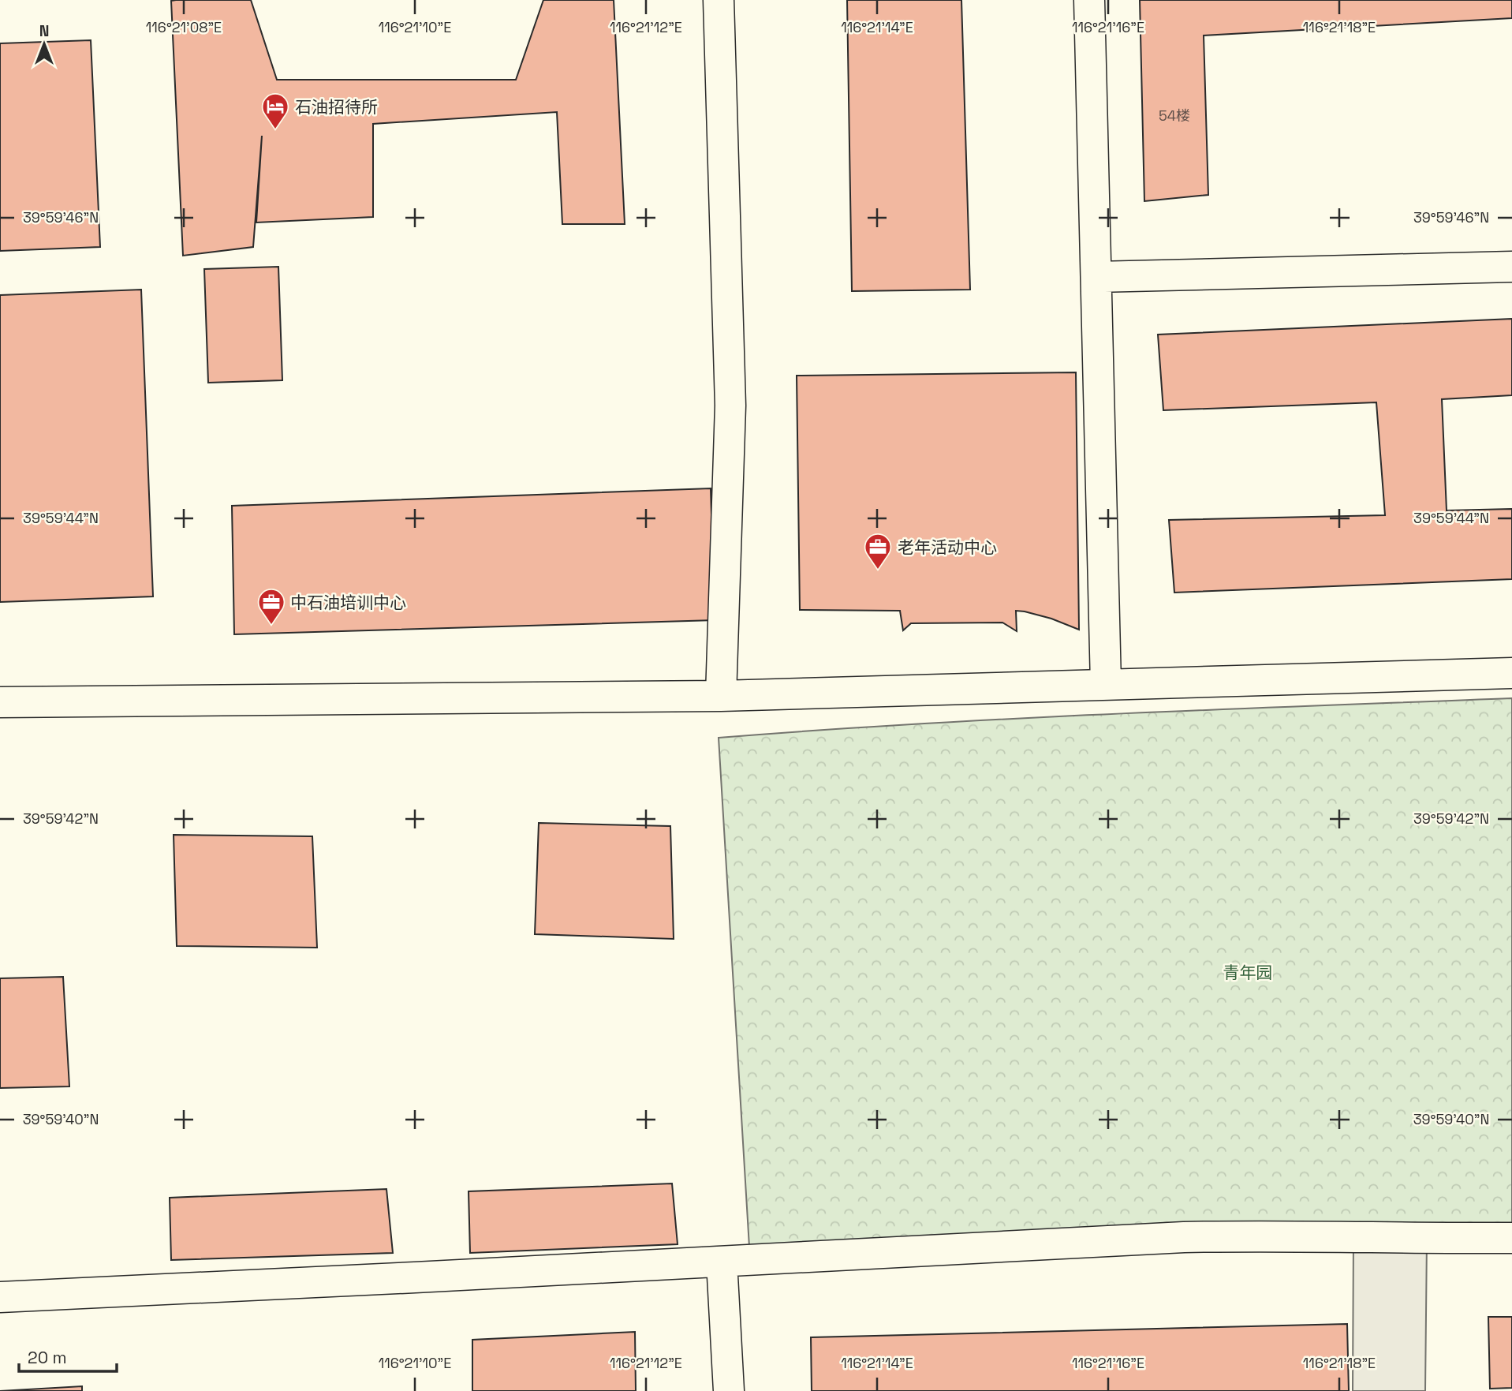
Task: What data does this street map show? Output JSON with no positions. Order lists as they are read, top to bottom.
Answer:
{
  "parks": ["青年园"],
  "places": {
    "hotel": ["石油招待所"],
    "office": ["老年活动中心", "中石油培训中心"]
  },
  "house_numbers": ["54楼"],
  "scale_bar": "20 m",
  "north": "top",
  "coordinates": [
    "116°21'08\"E",
    "116°21'10\"E",
    "116°21'12\"E",
    "116°21'14\"E",
    "116°21'16\"E",
    "116°21'18\"E",
    "39°59'46\"N",
    "39°59'44\"N",
    "39°59'42\"N",
    "39°59'40\"N"
  ]
}
